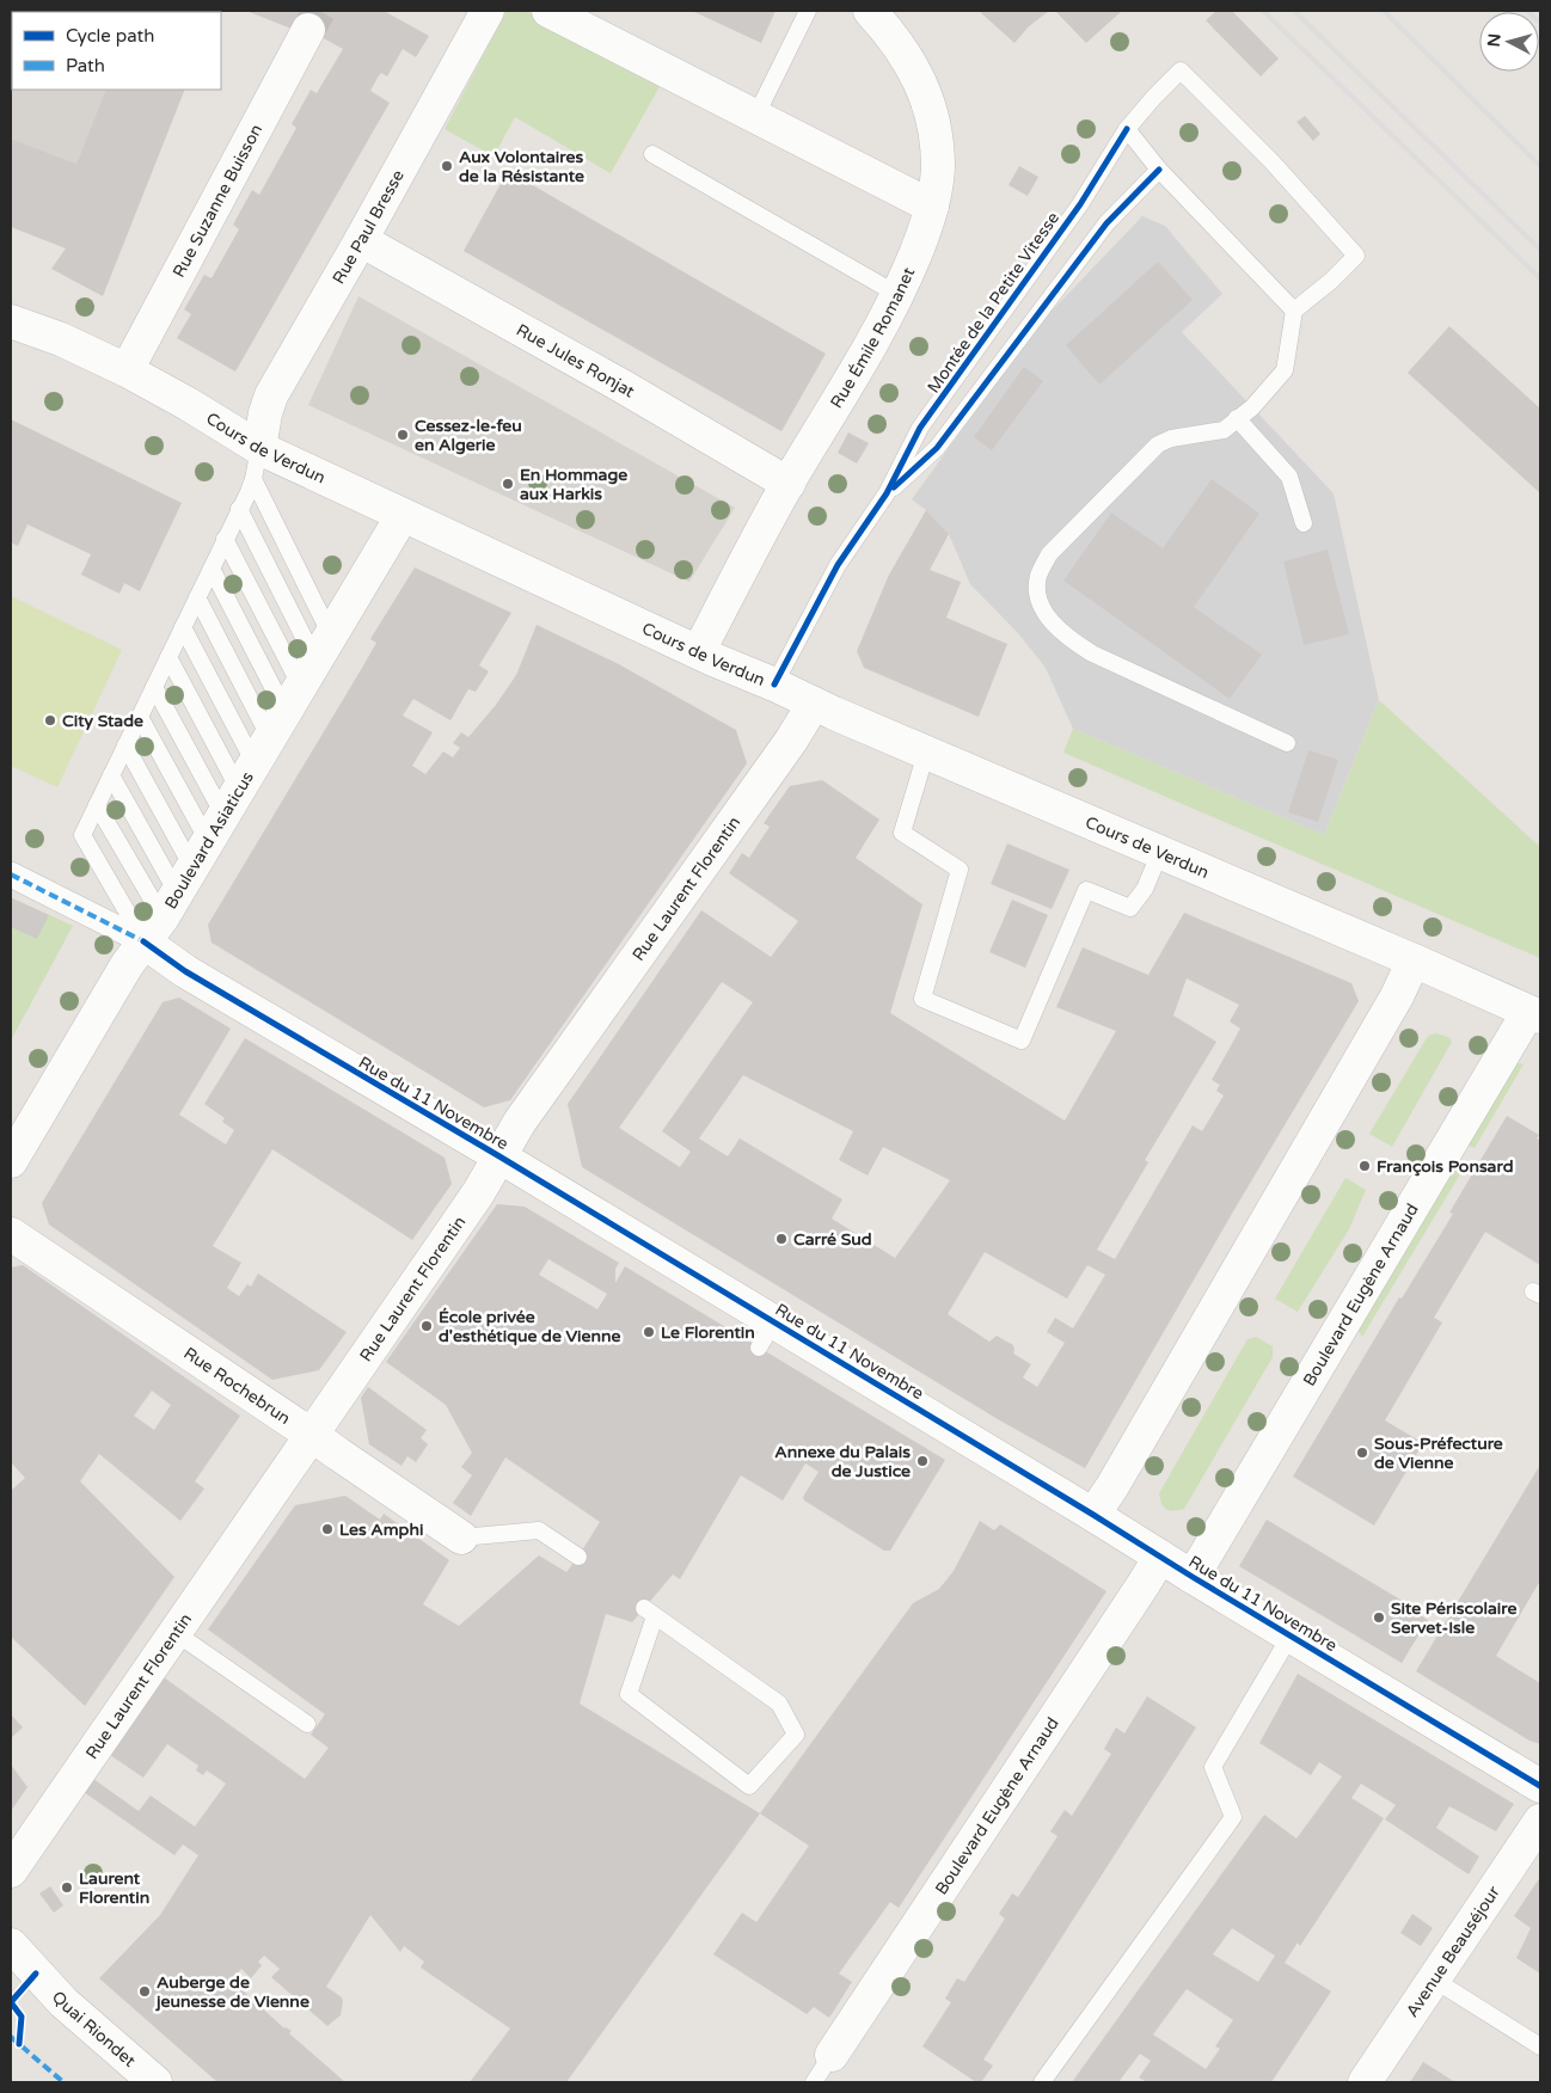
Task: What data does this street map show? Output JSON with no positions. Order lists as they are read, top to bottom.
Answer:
{
  "streets": {
    "street": [
      "Rue Suzanne Buisson",
      "Rue Paul Bresse",
      "Rue Émile Romanet",
      "Rue Jules Ronjat",
      "Cours de Verdun",
      "Rue Laurent Florentin",
      "Rue du 11 Novembre",
      "Boulevard Eugène Arnaud",
      "Rue Rochebrun",
      "Avenue Beauséjour",
      "Quai Riondet"
    ],
    "lane": ["Montée de la Petite Vitesse"]
  },
  "crossings": [
    ["Rue Suzanne Buisson", "Cours de Verdun"],
    ["Rue Paul Bresse", "Rue Jules Ronjat"],
    ["Rue Paul Bresse", "Cours de Verdun"],
    ["Montée de la Petite Vitesse", "Cours de Verdun"],
    ["Rue Émile Romanet", "Rue Jules Ronjat"],
    ["Rue Émile Romanet", "Cours de Verdun"],
    ["Cours de Verdun", "Rue Laurent Florentin"],
    ["Cours de Verdun", "Boulevard Eugène Arnaud"],
    ["Rue Laurent Florentin", "Rue du 11 Novembre"],
    ["Rue Laurent Florentin", "Rue Rochebrun"],
    ["Rue du 11 Novembre", "Boulevard Eugène Arnaud"]
  ],
  "places": [
    "Aux Volontaires de la Résistante",
    "Cessez-le-feu en Algerie",
    "En Hommage aux Harkis",
    "City Stade",
    "François Ponsard",
    "Carré Sud",
    "École privée d'esthétique de Vienne",
    "Le Florentin",
    "Sous-Préfecture de Vienne",
    "Annexe du Palais de Justice",
    "Les Amphi",
    "Site Périscolaire Servet-Isle",
    "Laurent Florentin",
    "Auberge de jeunesse de Vienne"
  ],
  "legend": ["Cycle path", "Path"],
  "north": "left"
}
